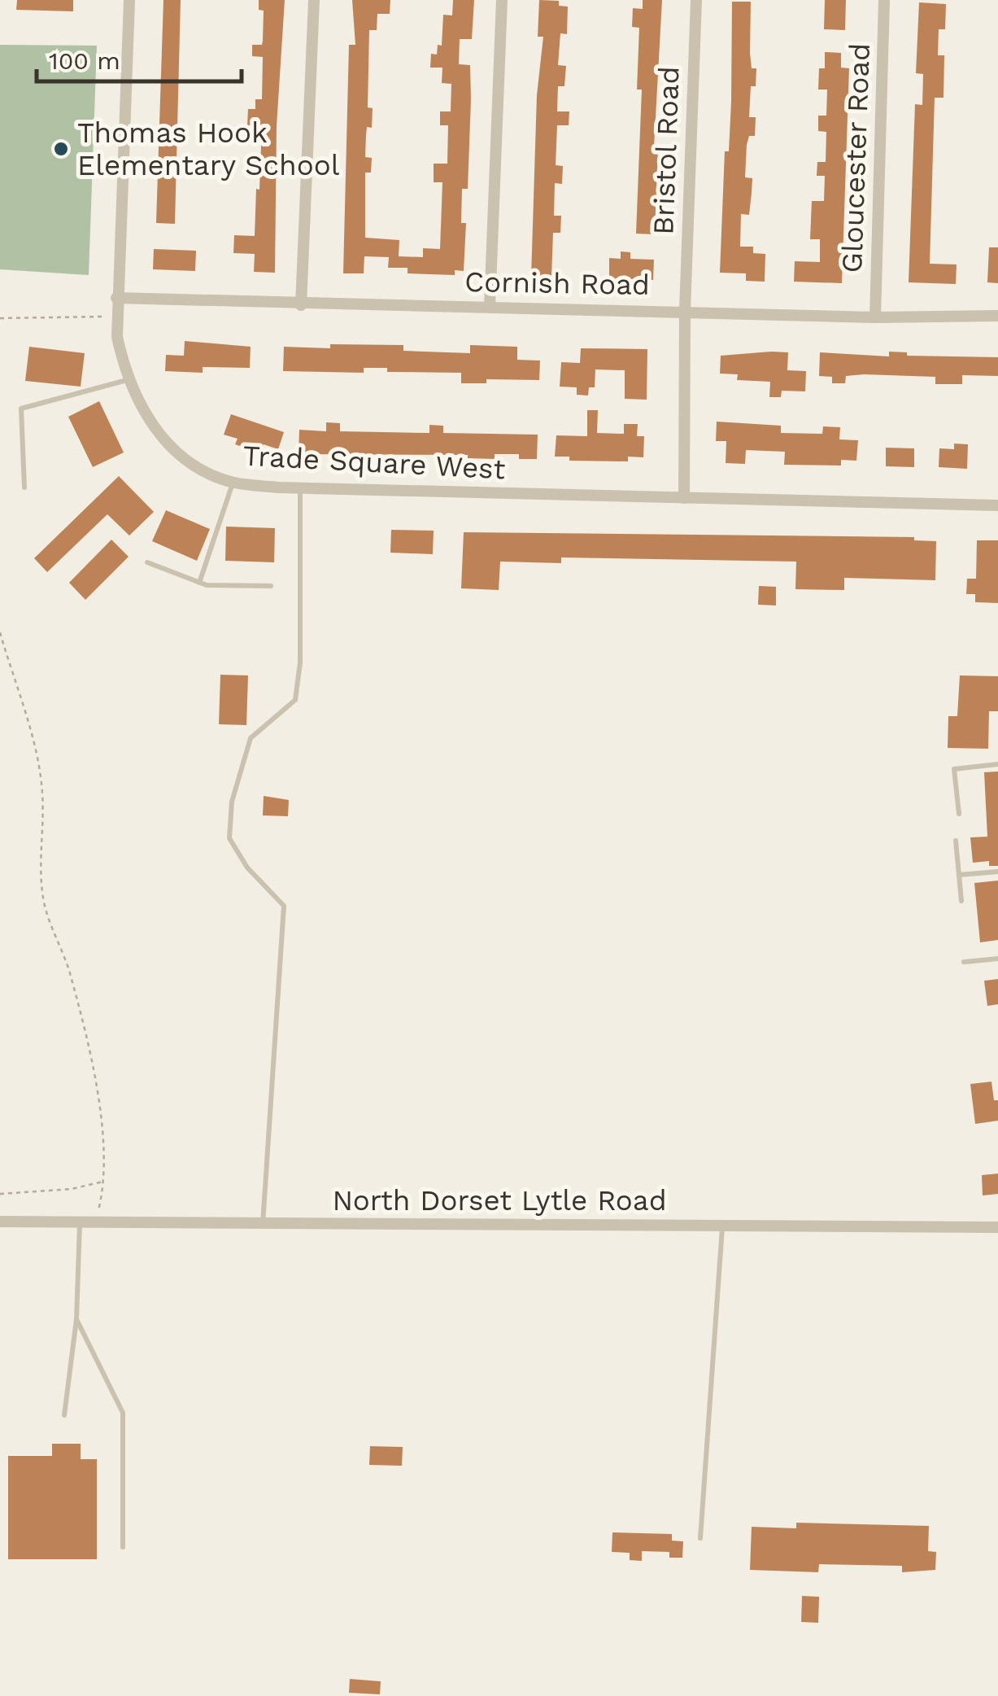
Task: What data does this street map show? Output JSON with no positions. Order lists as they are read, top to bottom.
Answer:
{
  "streets": {
    "street": [
      "Bristol Road",
      "Gloucester Road",
      "Cornish Road",
      "Trade Square West",
      "North Dorset Lytle Road"
    ]
  },
  "crossings": [
    ["Bristol Road", "Cornish Road"],
    ["Bristol Road", "Trade Square West"],
    ["Gloucester Road", "Cornish Road"],
    ["Cornish Road", "Trade Square West"]
  ],
  "places": ["Thomas Hook Elementary School"],
  "scale_bar": "100 m"
}
